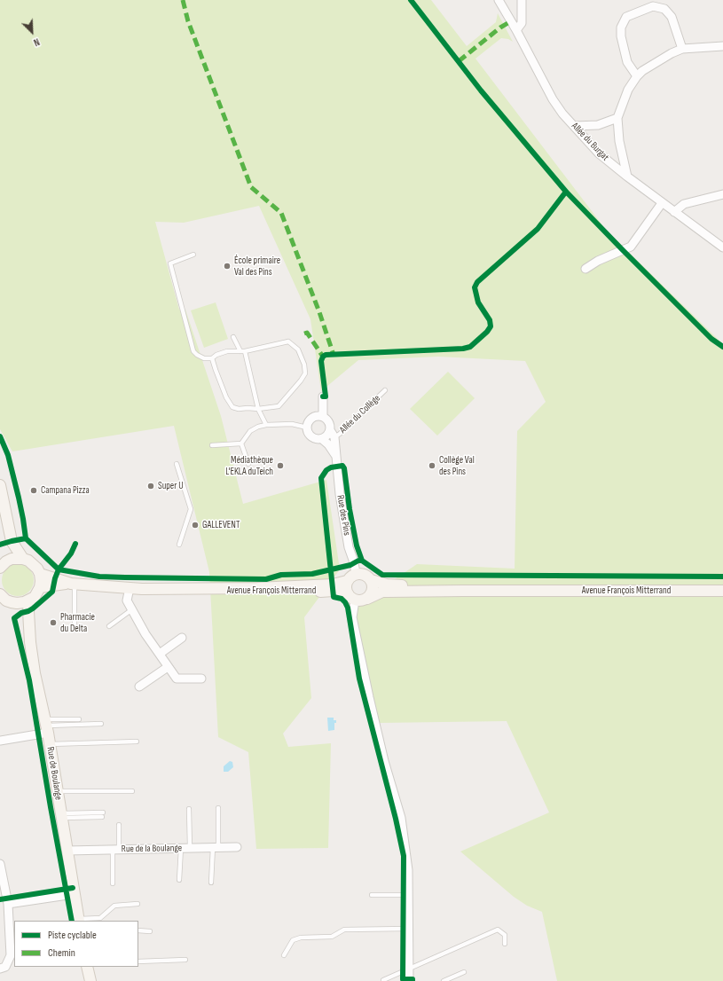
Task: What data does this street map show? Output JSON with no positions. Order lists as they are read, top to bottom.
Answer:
{
  "streets": {
    "main road": ["Avenue François Mitterrand", "Rue de Boulange"],
    "street": [
      "Allée du Burgat",
      "Allée du Collège",
      "Rue des Pins",
      "Rue de la Boulange"
    ]
  },
  "crossings": [
    ["Allée du Collège", "Rue des Pins"],
    ["Rue des Pins", "Avenue François Mitterrand"],
    ["Rue de Boulange", "Rue de la Boulange"]
  ],
  "places": [
    "École primaire Val des Pins",
    "Médiathèque L'EKLA duTeich",
    "Collège Val des Pins",
    "Super U",
    "Campana Pizza",
    "GALLEVENT",
    "Pharmacie du Delta"
  ],
  "legend": ["Piste cyclable", "Chemin"],
  "north": "bottom right"
}
